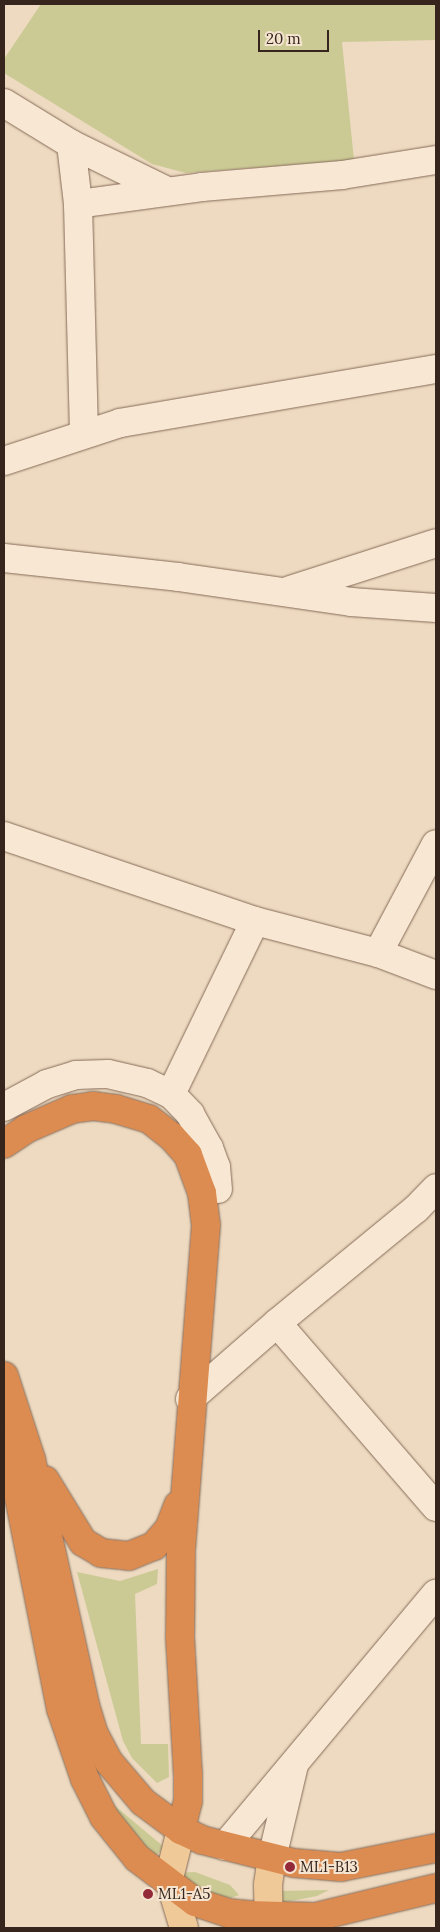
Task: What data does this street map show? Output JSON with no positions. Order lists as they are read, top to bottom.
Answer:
{
  "places": ["ML1-B13", "ML1-A5"],
  "scale_bar": "20 m"
}
